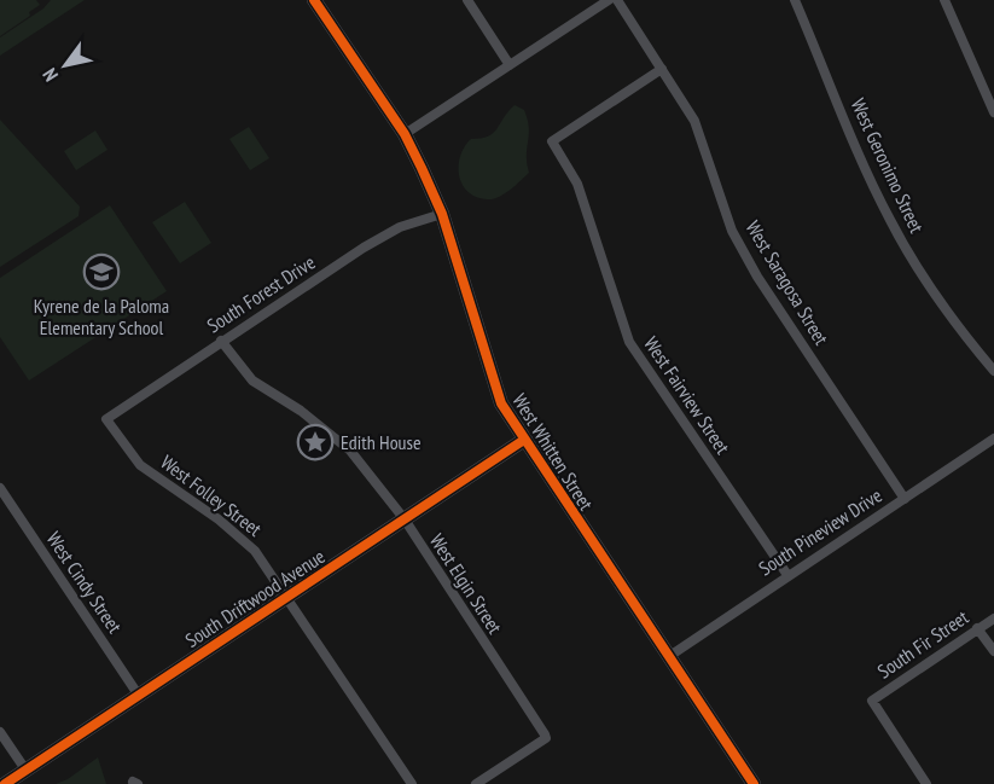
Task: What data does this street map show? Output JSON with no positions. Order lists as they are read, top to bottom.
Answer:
{
  "streets": {
    "street": [
      "West Geronimo Street",
      "West Saragosa Street",
      "South Forest Drive",
      "West Fairview Street",
      "West Whitten Street",
      "West Folley Street",
      "South Pineview Drive",
      "West Cindy Street",
      "West Elgin Street",
      "South Driftwood Avenue",
      "South Fir Street"
    ]
  },
  "crossings": [
    ["West Saragosa Street", "West Fairview Street"],
    ["West Saragosa Street", "South Pineview Drive"],
    ["South Forest Drive", "West Whitten Street"],
    ["South Forest Drive", "West Folley Street"],
    ["South Forest Drive", "West Elgin Street"],
    ["West Fairview Street", "South Pineview Drive"],
    ["West Whitten Street", "South Pineview Drive"],
    ["West Whitten Street", "South Driftwood Avenue"],
    ["West Folley Street", "South Driftwood Avenue"],
    ["West Cindy Street", "South Driftwood Avenue"],
    ["West Elgin Street", "South Driftwood Avenue"]
  ],
  "places": {
    "school or university": ["Kyrene de la Paloma Elementary School"],
    "place": ["Edith House"]
  },
  "north": "bottom left"
}
